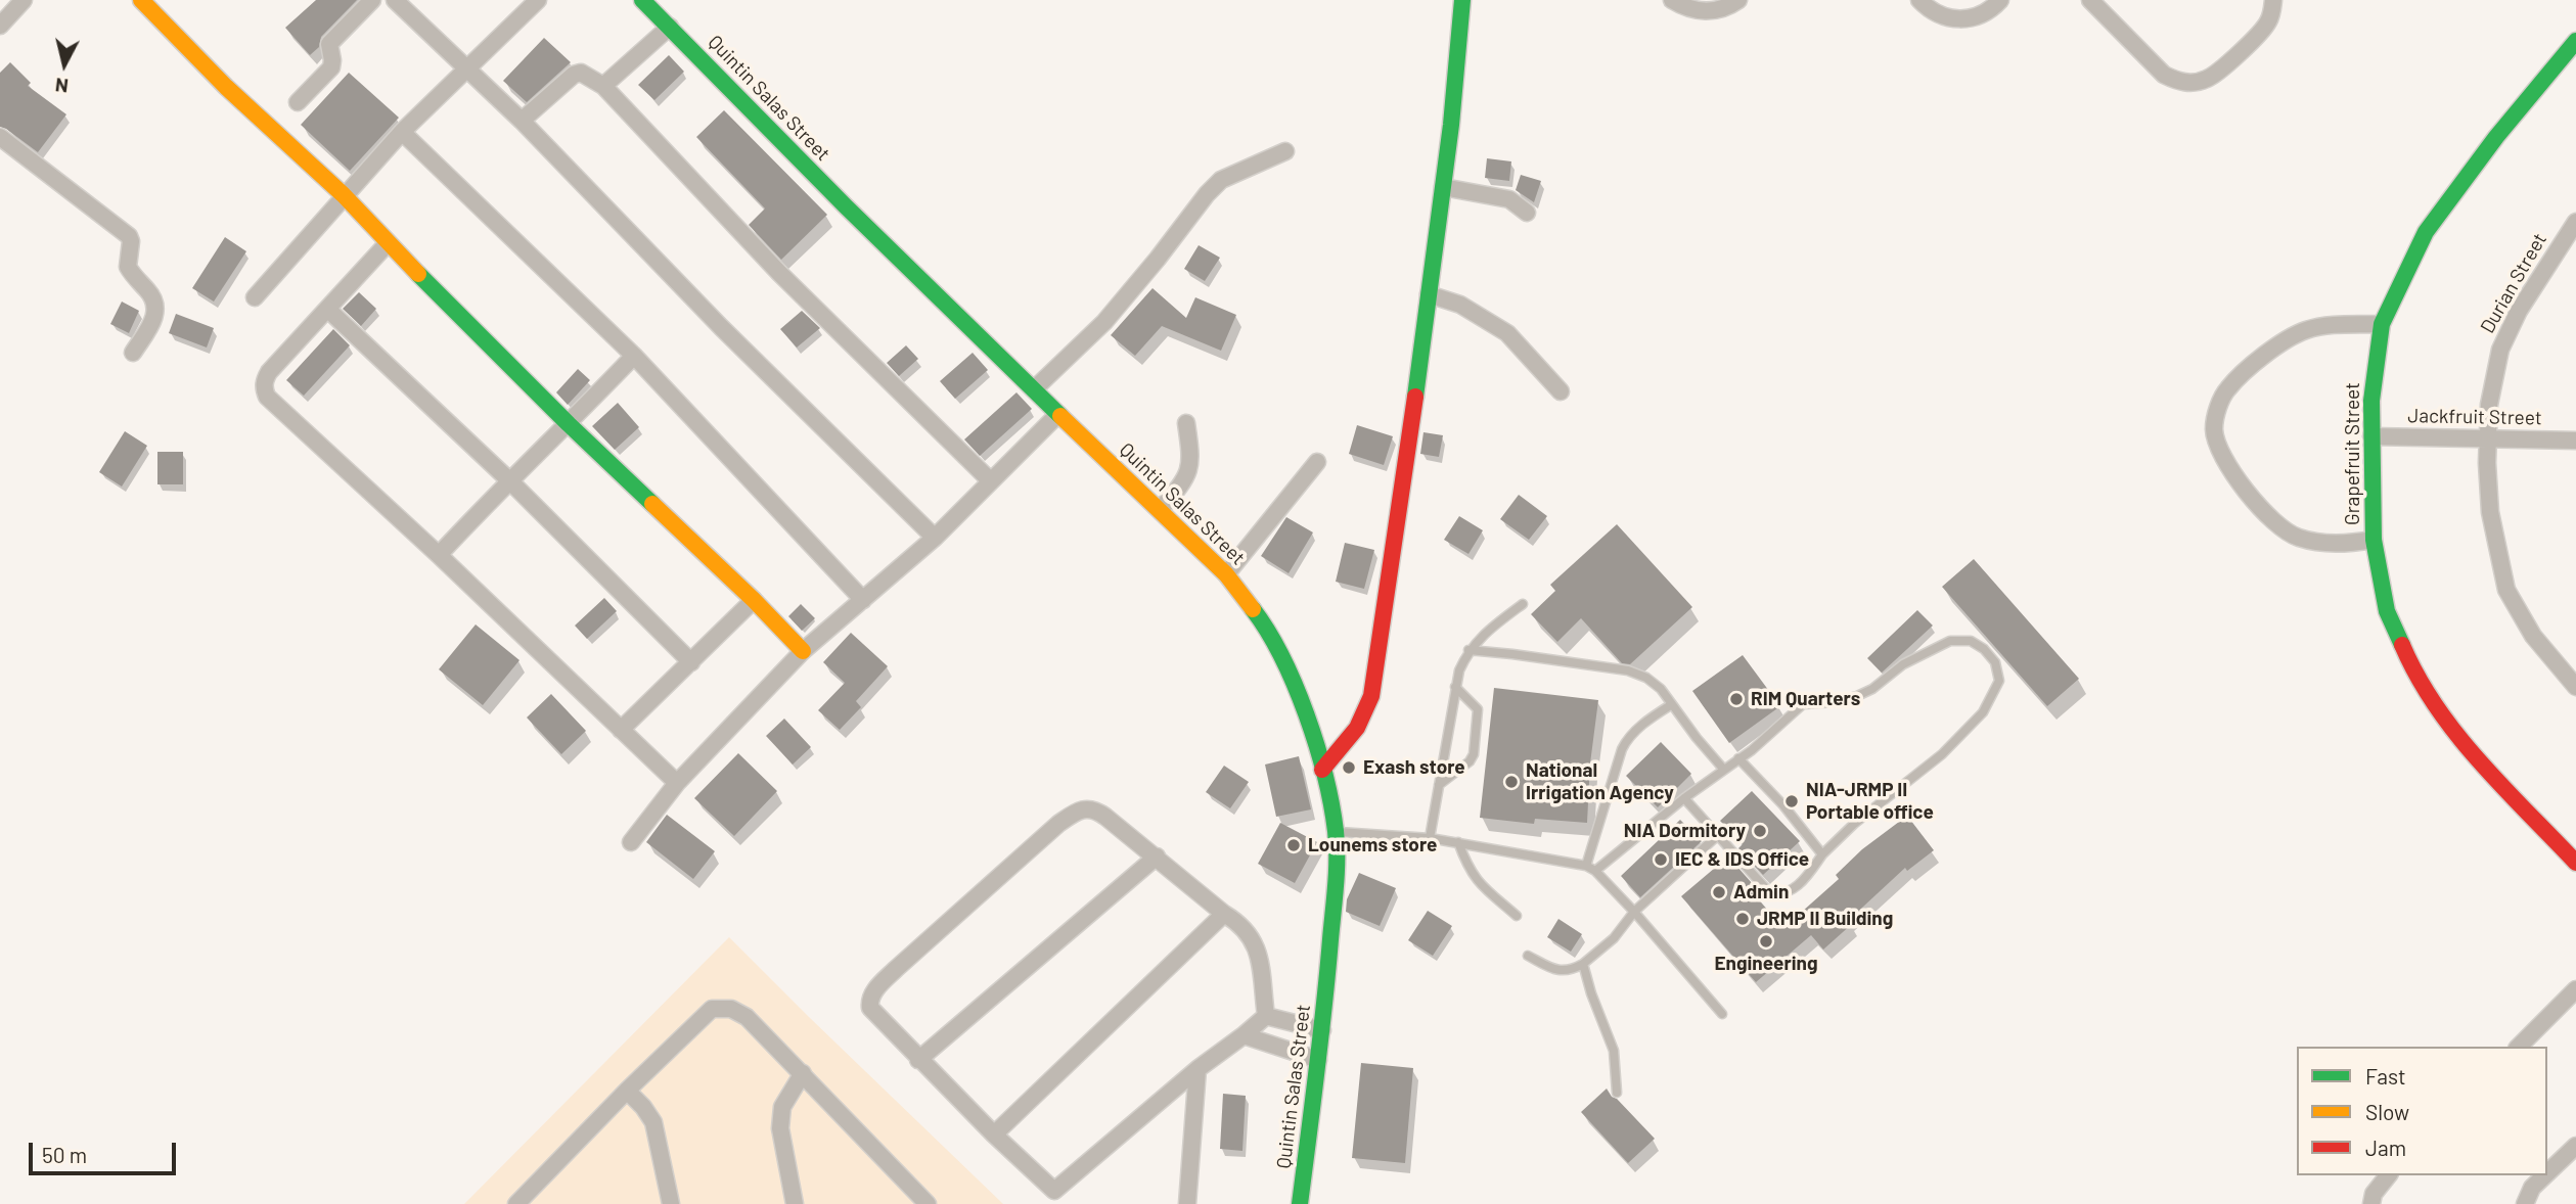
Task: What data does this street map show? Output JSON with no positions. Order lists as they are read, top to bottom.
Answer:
{
  "streets": {
    "street": [
      "Quintin Salas Street",
      "Durian Street",
      "Jackfruit Street",
      "Grapefruit Street"
    ]
  },
  "crossings": [
    ["Durian Street", "Jackfruit Street"],
    ["Jackfruit Street", "Grapefruit Street"]
  ],
  "places": [
    "RIM Quarters",
    "Exash store",
    "National Irrigation Agency",
    "NIA-JRMP II Portable office",
    "NIA Dormitory",
    "Lounems store",
    "IEC & IDS Office",
    "Admin",
    "JRMP II Building",
    "Engineering"
  ],
  "legend": ["Fast", "Slow", "Jam"],
  "scale_bar": "50 m",
  "north": "bottom"
}
